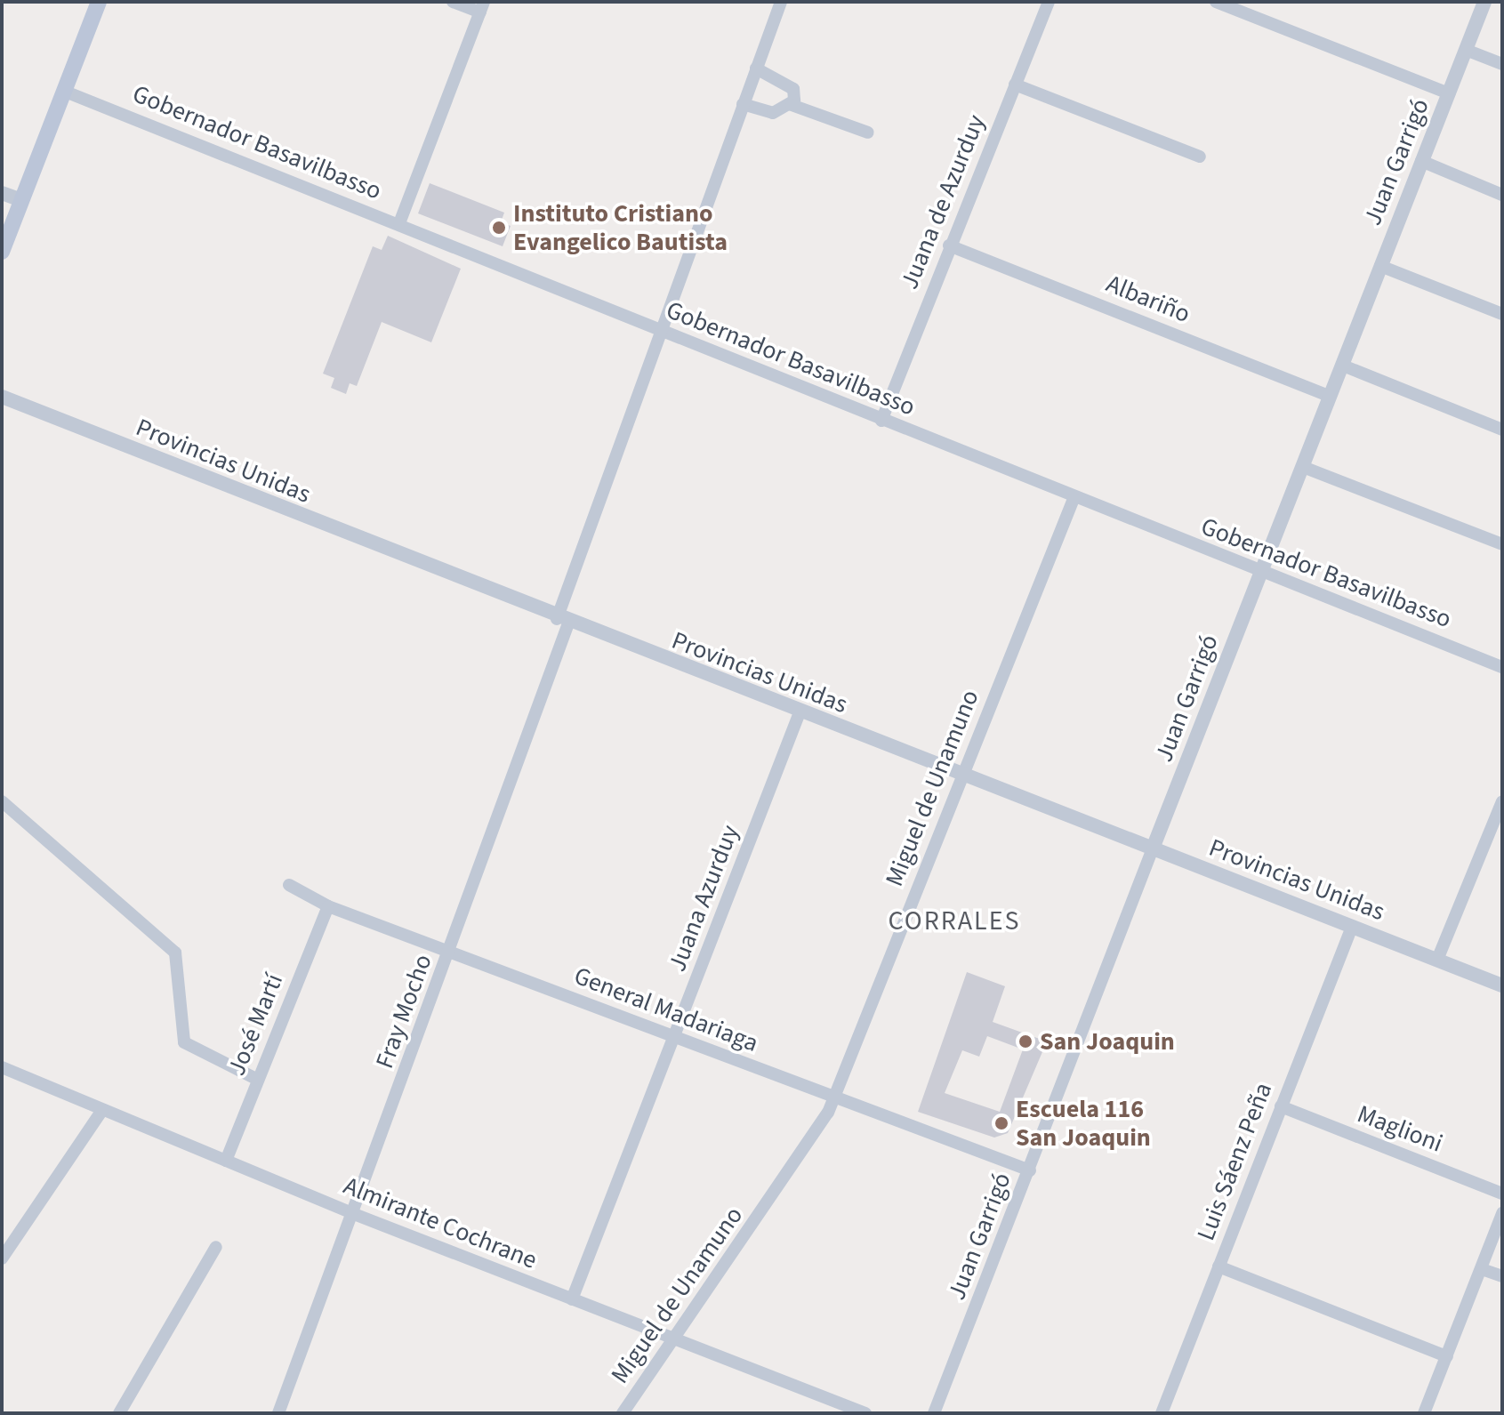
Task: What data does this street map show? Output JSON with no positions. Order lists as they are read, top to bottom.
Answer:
{
  "streets": {
    "street": [
      "Gobernador Basavilbasso",
      "Juan Garrigó",
      "Juana de Azurduy",
      "Albariño",
      "Provincias Unidas",
      "Miguel de Unamuno",
      "Juana Azurduy",
      "General Madariaga",
      "Fray Mocho",
      "José Martí",
      "Maglioni",
      "Luis Sáenz Peña",
      "Almirante Cochrane"
    ]
  },
  "crossings": [
    ["Gobernador Basavilbasso", "Juan Garrigó"],
    ["Gobernador Basavilbasso", "Juana de Azurduy"],
    ["Gobernador Basavilbasso", "Miguel de Unamuno"],
    ["Gobernador Basavilbasso", "Fray Mocho"],
    ["Juan Garrigó", "Albariño"],
    ["Juan Garrigó", "Provincias Unidas"],
    ["Juan Garrigó", "General Madariaga"],
    ["Juana de Azurduy", "Albariño"],
    ["Provincias Unidas", "Miguel de Unamuno"],
    ["Provincias Unidas", "Juana Azurduy"],
    ["Provincias Unidas", "Fray Mocho"],
    ["Provincias Unidas", "Luis Sáenz Peña"],
    ["Miguel de Unamuno", "General Madariaga"],
    ["Miguel de Unamuno", "Almirante Cochrane"],
    ["Juana Azurduy", "General Madariaga"],
    ["Juana Azurduy", "Almirante Cochrane"],
    ["General Madariaga", "Fray Mocho"],
    ["General Madariaga", "José Martí"],
    ["Fray Mocho", "Almirante Cochrane"],
    ["José Martí", "Almirante Cochrane"],
    ["Maglioni", "Luis Sáenz Peña"]
  ],
  "districts": ["CORRALES"],
  "places": ["Instituto Cristiano Evangelico Bautista", "San Joaquin", "Escuela 116 San Joaquin"]
}
